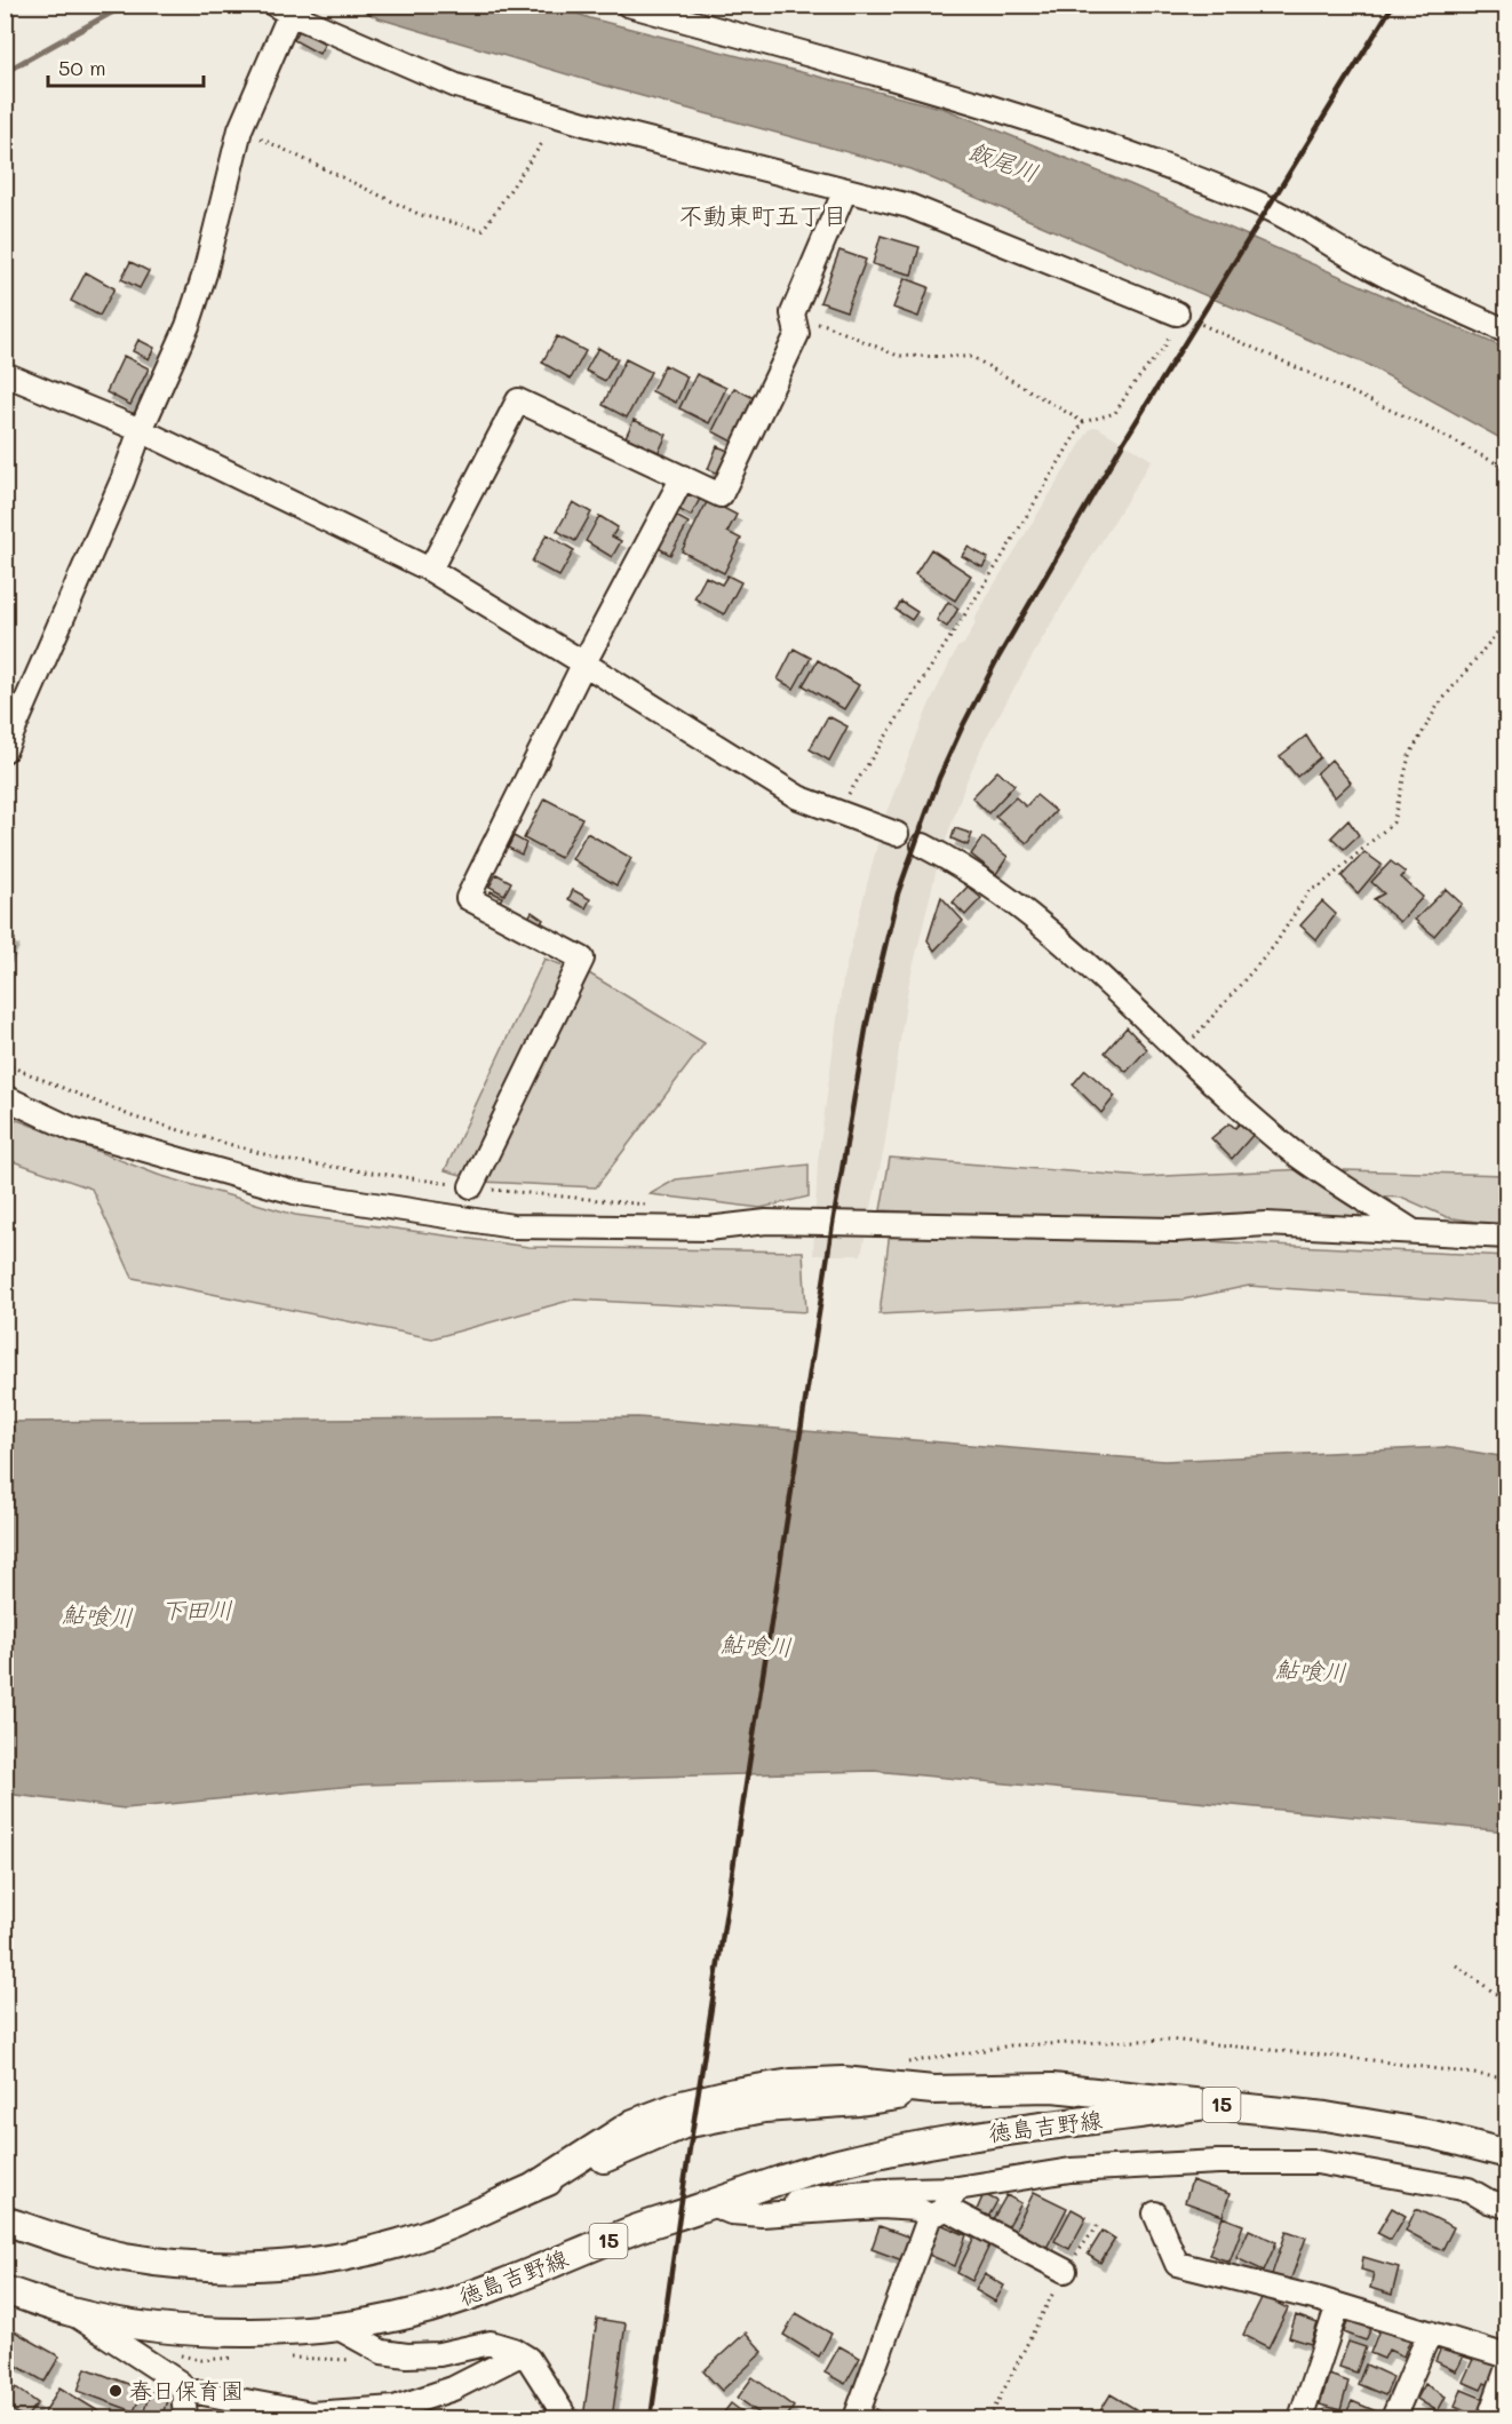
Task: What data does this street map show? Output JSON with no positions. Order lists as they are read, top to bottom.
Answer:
{
  "streets": {
    "main road": ["15", "徳島吉野線"]
  },
  "districts": ["不動東町五丁目"],
  "water": ["飯尾川", "下田川", "鮎喰川"],
  "places": ["春日保育園"],
  "scale_bar": "50 m"
}
